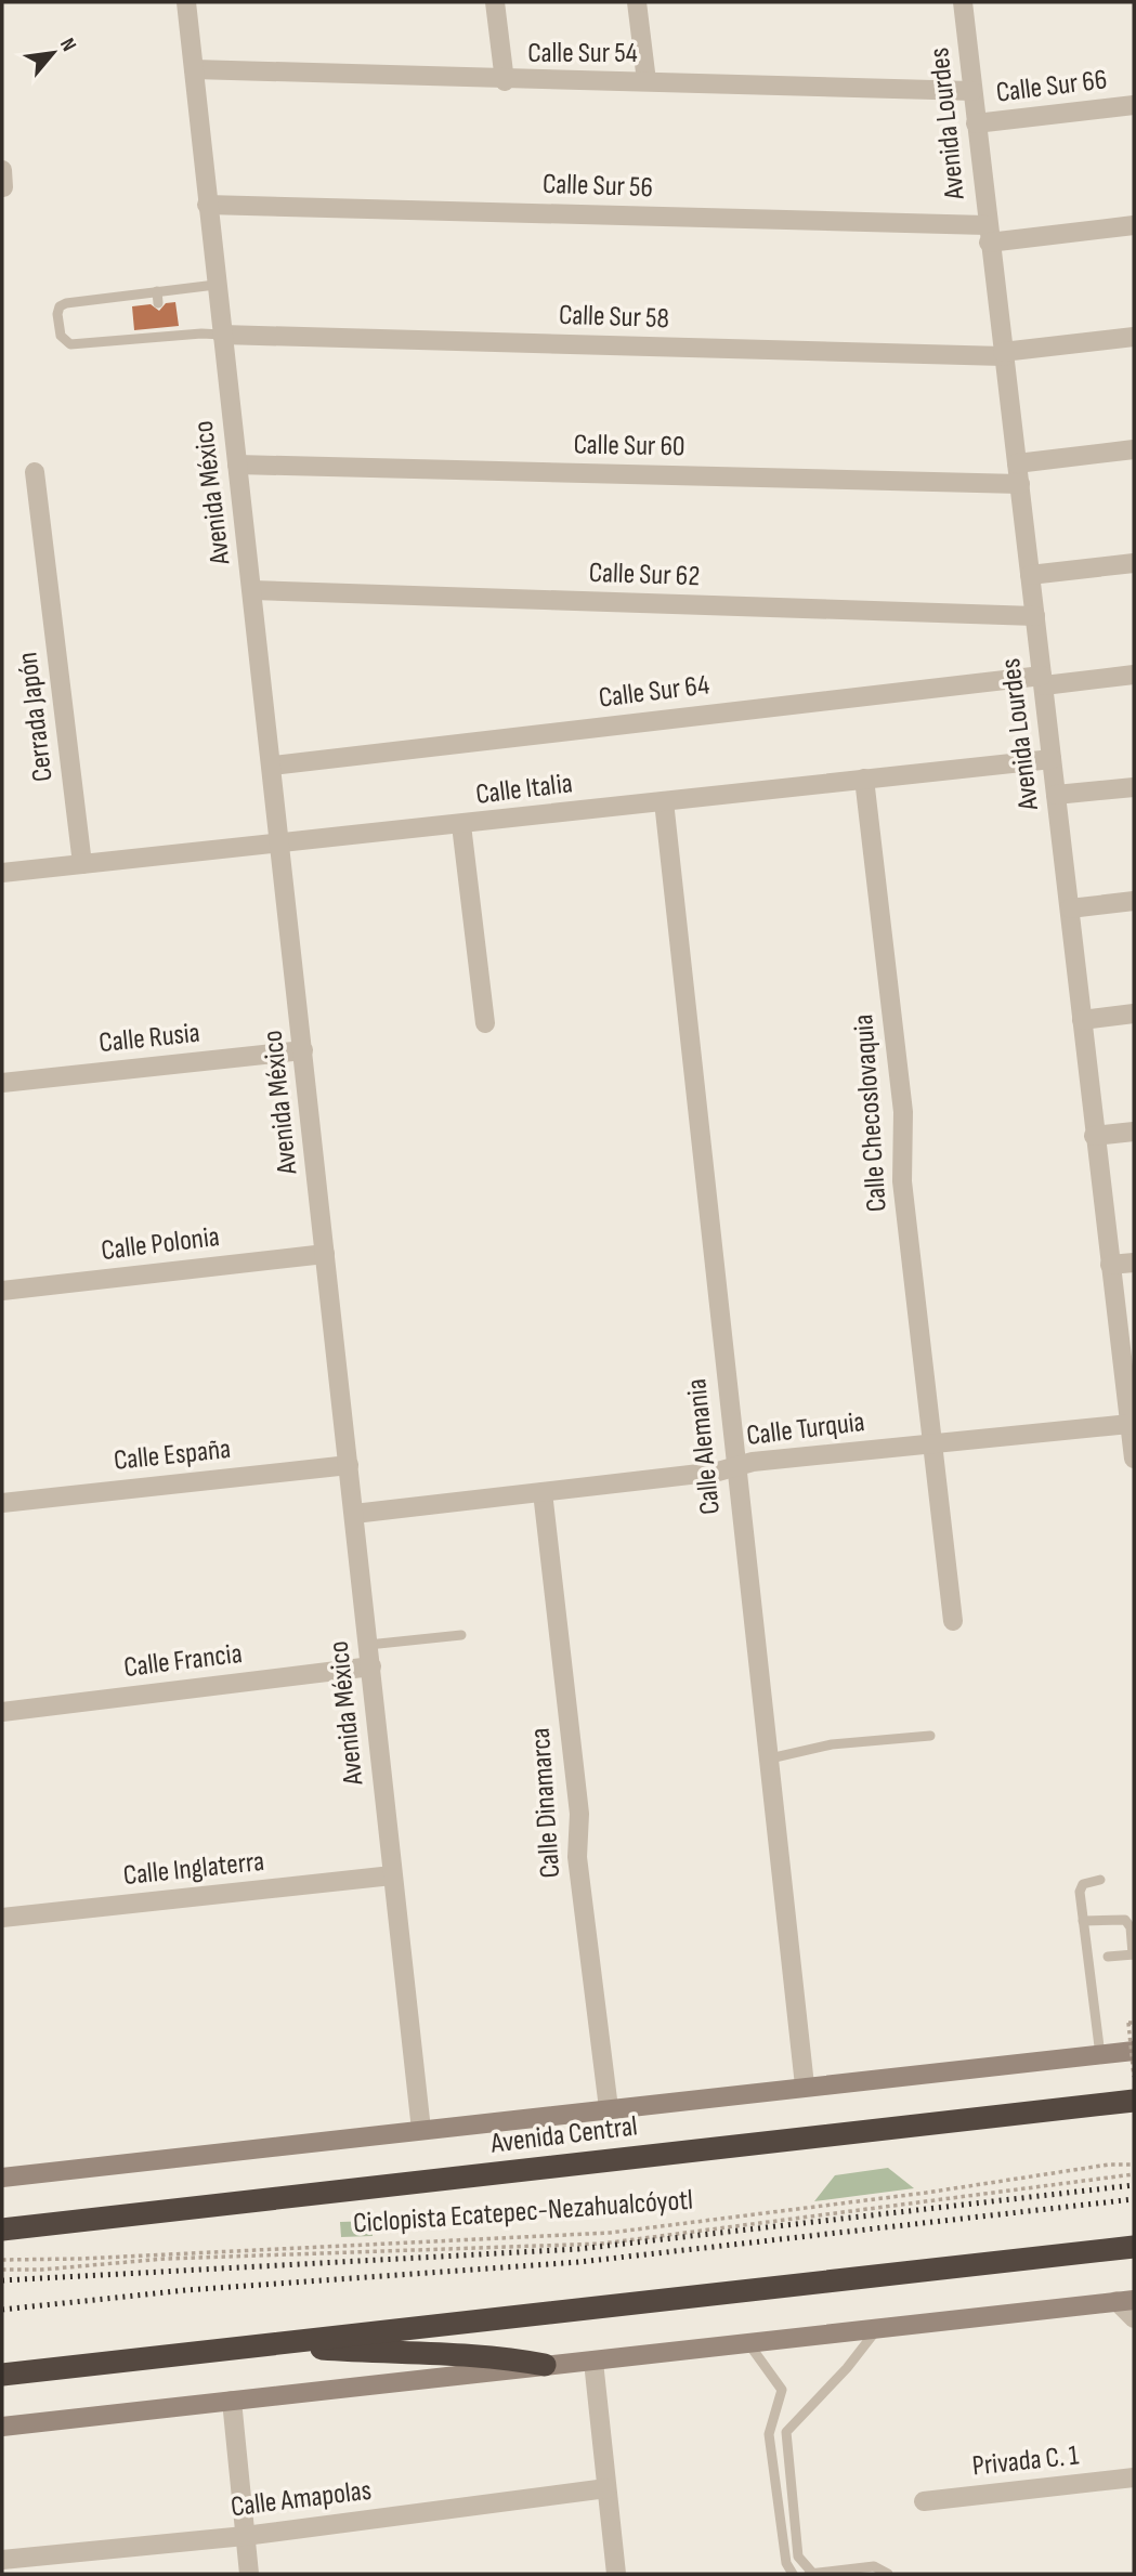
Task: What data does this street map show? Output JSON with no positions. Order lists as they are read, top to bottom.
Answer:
{
  "streets": {
    "highway": ["Avenida Central"],
    "street": [
      "Calle Sur 54",
      "Calle Sur 66",
      "Avenida Lourdes",
      "Calle Sur 56",
      "Calle Sur 58",
      "Calle Sur 60",
      "Avenida México",
      "Calle Sur 62",
      "Calle Sur 64",
      "Cerrada Japón",
      "Calle Italia",
      "Calle Rusia",
      "Calle Checoslovaquia",
      "Calle Polonia",
      "Calle Turquia",
      "Calle Alemania",
      "Calle España",
      "Calle Francia",
      "Calle Dinamarca",
      "Calle Inglaterra",
      "Privada C. 1",
      "Calle Amapolas"
    ],
    "path": ["Ciclopista Ecatepec-Nezahualcóyotl"]
  },
  "crossings": [
    ["Calle Sur 54", "Avenida Lourdes"],
    ["Calle Sur 54", "Avenida México"],
    ["Calle Sur 66", "Avenida Lourdes"],
    ["Avenida Lourdes", "Calle Sur 56"],
    ["Avenida Lourdes", "Calle Sur 58"],
    ["Avenida Lourdes", "Calle Sur 60"],
    ["Avenida Lourdes", "Calle Sur 62"],
    ["Avenida Lourdes", "Calle Sur 64"],
    ["Avenida Lourdes", "Calle Italia"],
    ["Avenida Lourdes", "Calle Turquia"],
    ["Calle Sur 56", "Avenida México"],
    ["Calle Sur 58", "Avenida México"],
    ["Calle Sur 60", "Avenida México"],
    ["Avenida México", "Calle Sur 62"],
    ["Avenida México", "Calle Sur 64"],
    ["Avenida México", "Calle Italia"],
    ["Avenida México", "Calle Rusia"],
    ["Avenida México", "Calle Polonia"],
    ["Avenida México", "Calle Turquia"],
    ["Avenida México", "Calle España"],
    ["Avenida México", "Calle Francia"],
    ["Avenida México", "Calle Inglaterra"],
    ["Avenida México", "Avenida Central"],
    ["Cerrada Japón", "Calle Italia"],
    ["Calle Italia", "Calle Checoslovaquia"],
    ["Calle Italia", "Calle Alemania"],
    ["Calle Checoslovaquia", "Calle Turquia"],
    ["Calle Turquia", "Calle Alemania"],
    ["Calle Turquia", "Calle Dinamarca"],
    ["Calle Alemania", "Avenida Central"],
    ["Calle Dinamarca", "Avenida Central"]
  ],
  "north": "top right"
}
